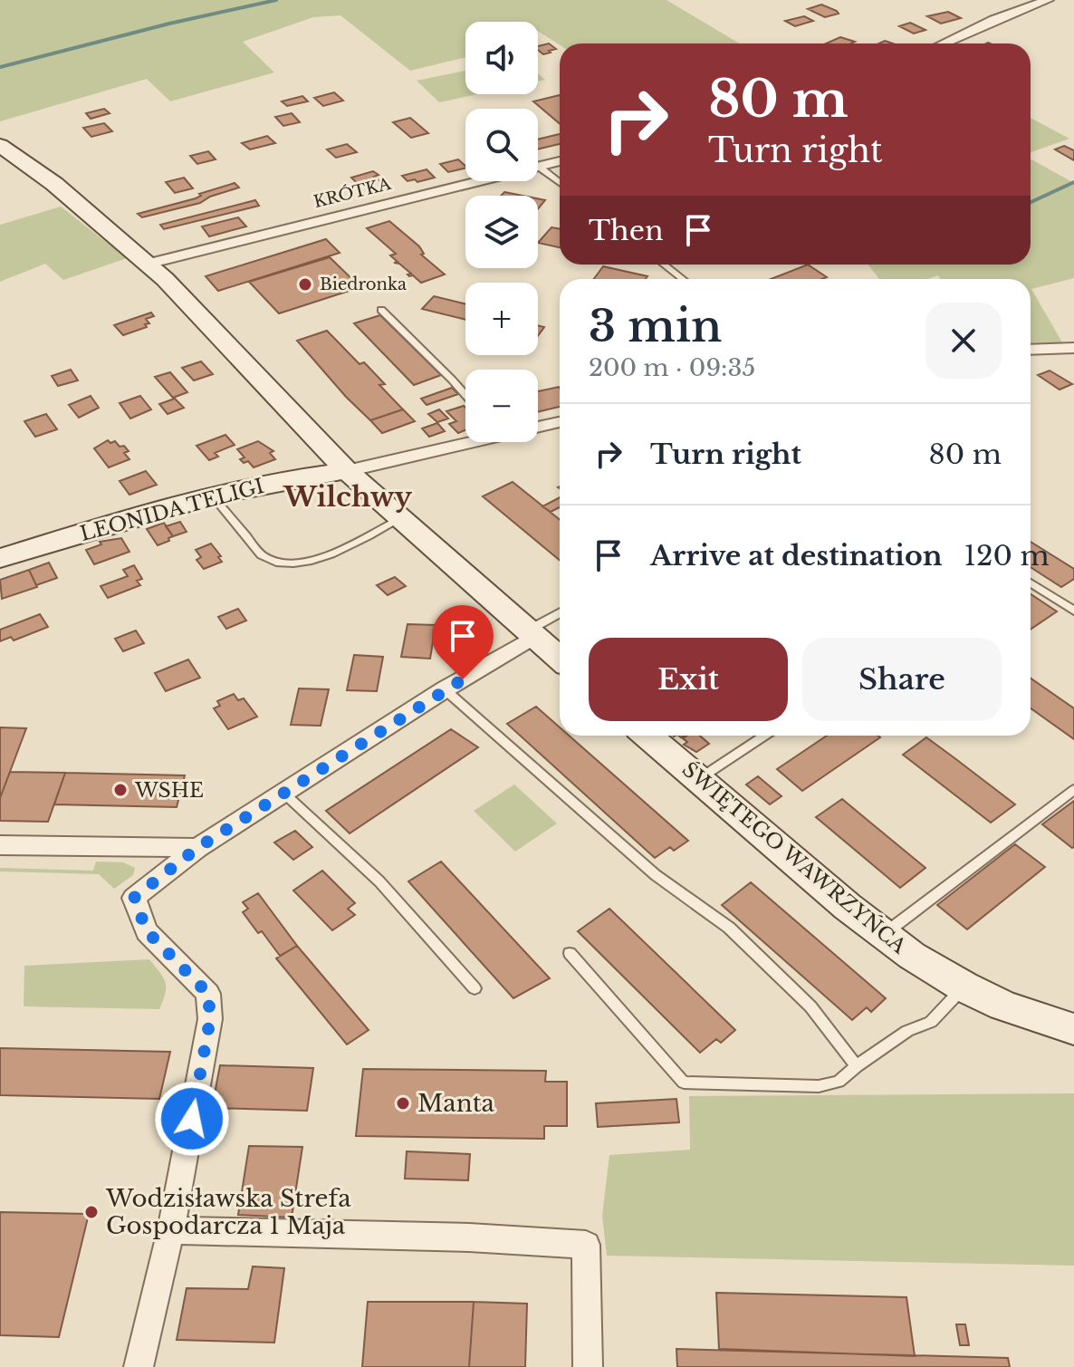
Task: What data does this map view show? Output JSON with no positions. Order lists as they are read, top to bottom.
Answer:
{
  "streets": {
    "street": ["KRÓTKA", "LEONIDA TELIGI", "ŚWIĘTEGO WAWRZYŃCA"]
  },
  "districts": ["Wilchwy"],
  "places": [
    "Biedronka",
    "WSHE",
    "Manta",
    "Wodzisławska Strefa Gospodarcza 1 Maja"
  ],
  "page": {
    "map_buttons": ["+", "−"],
    "turn": ["80 m", "Turn right"],
    "then": "Then",
    "heading": ["3 min", "200 m · 09:35"],
    "list": [
      {
        "name": "Turn right",
        "value": "80 m"
      },
      {
        "name": "Arrive at destination",
        "value": "120 m"
      }
    ],
    "buttons": ["Exit", "Share"]
  }
}
